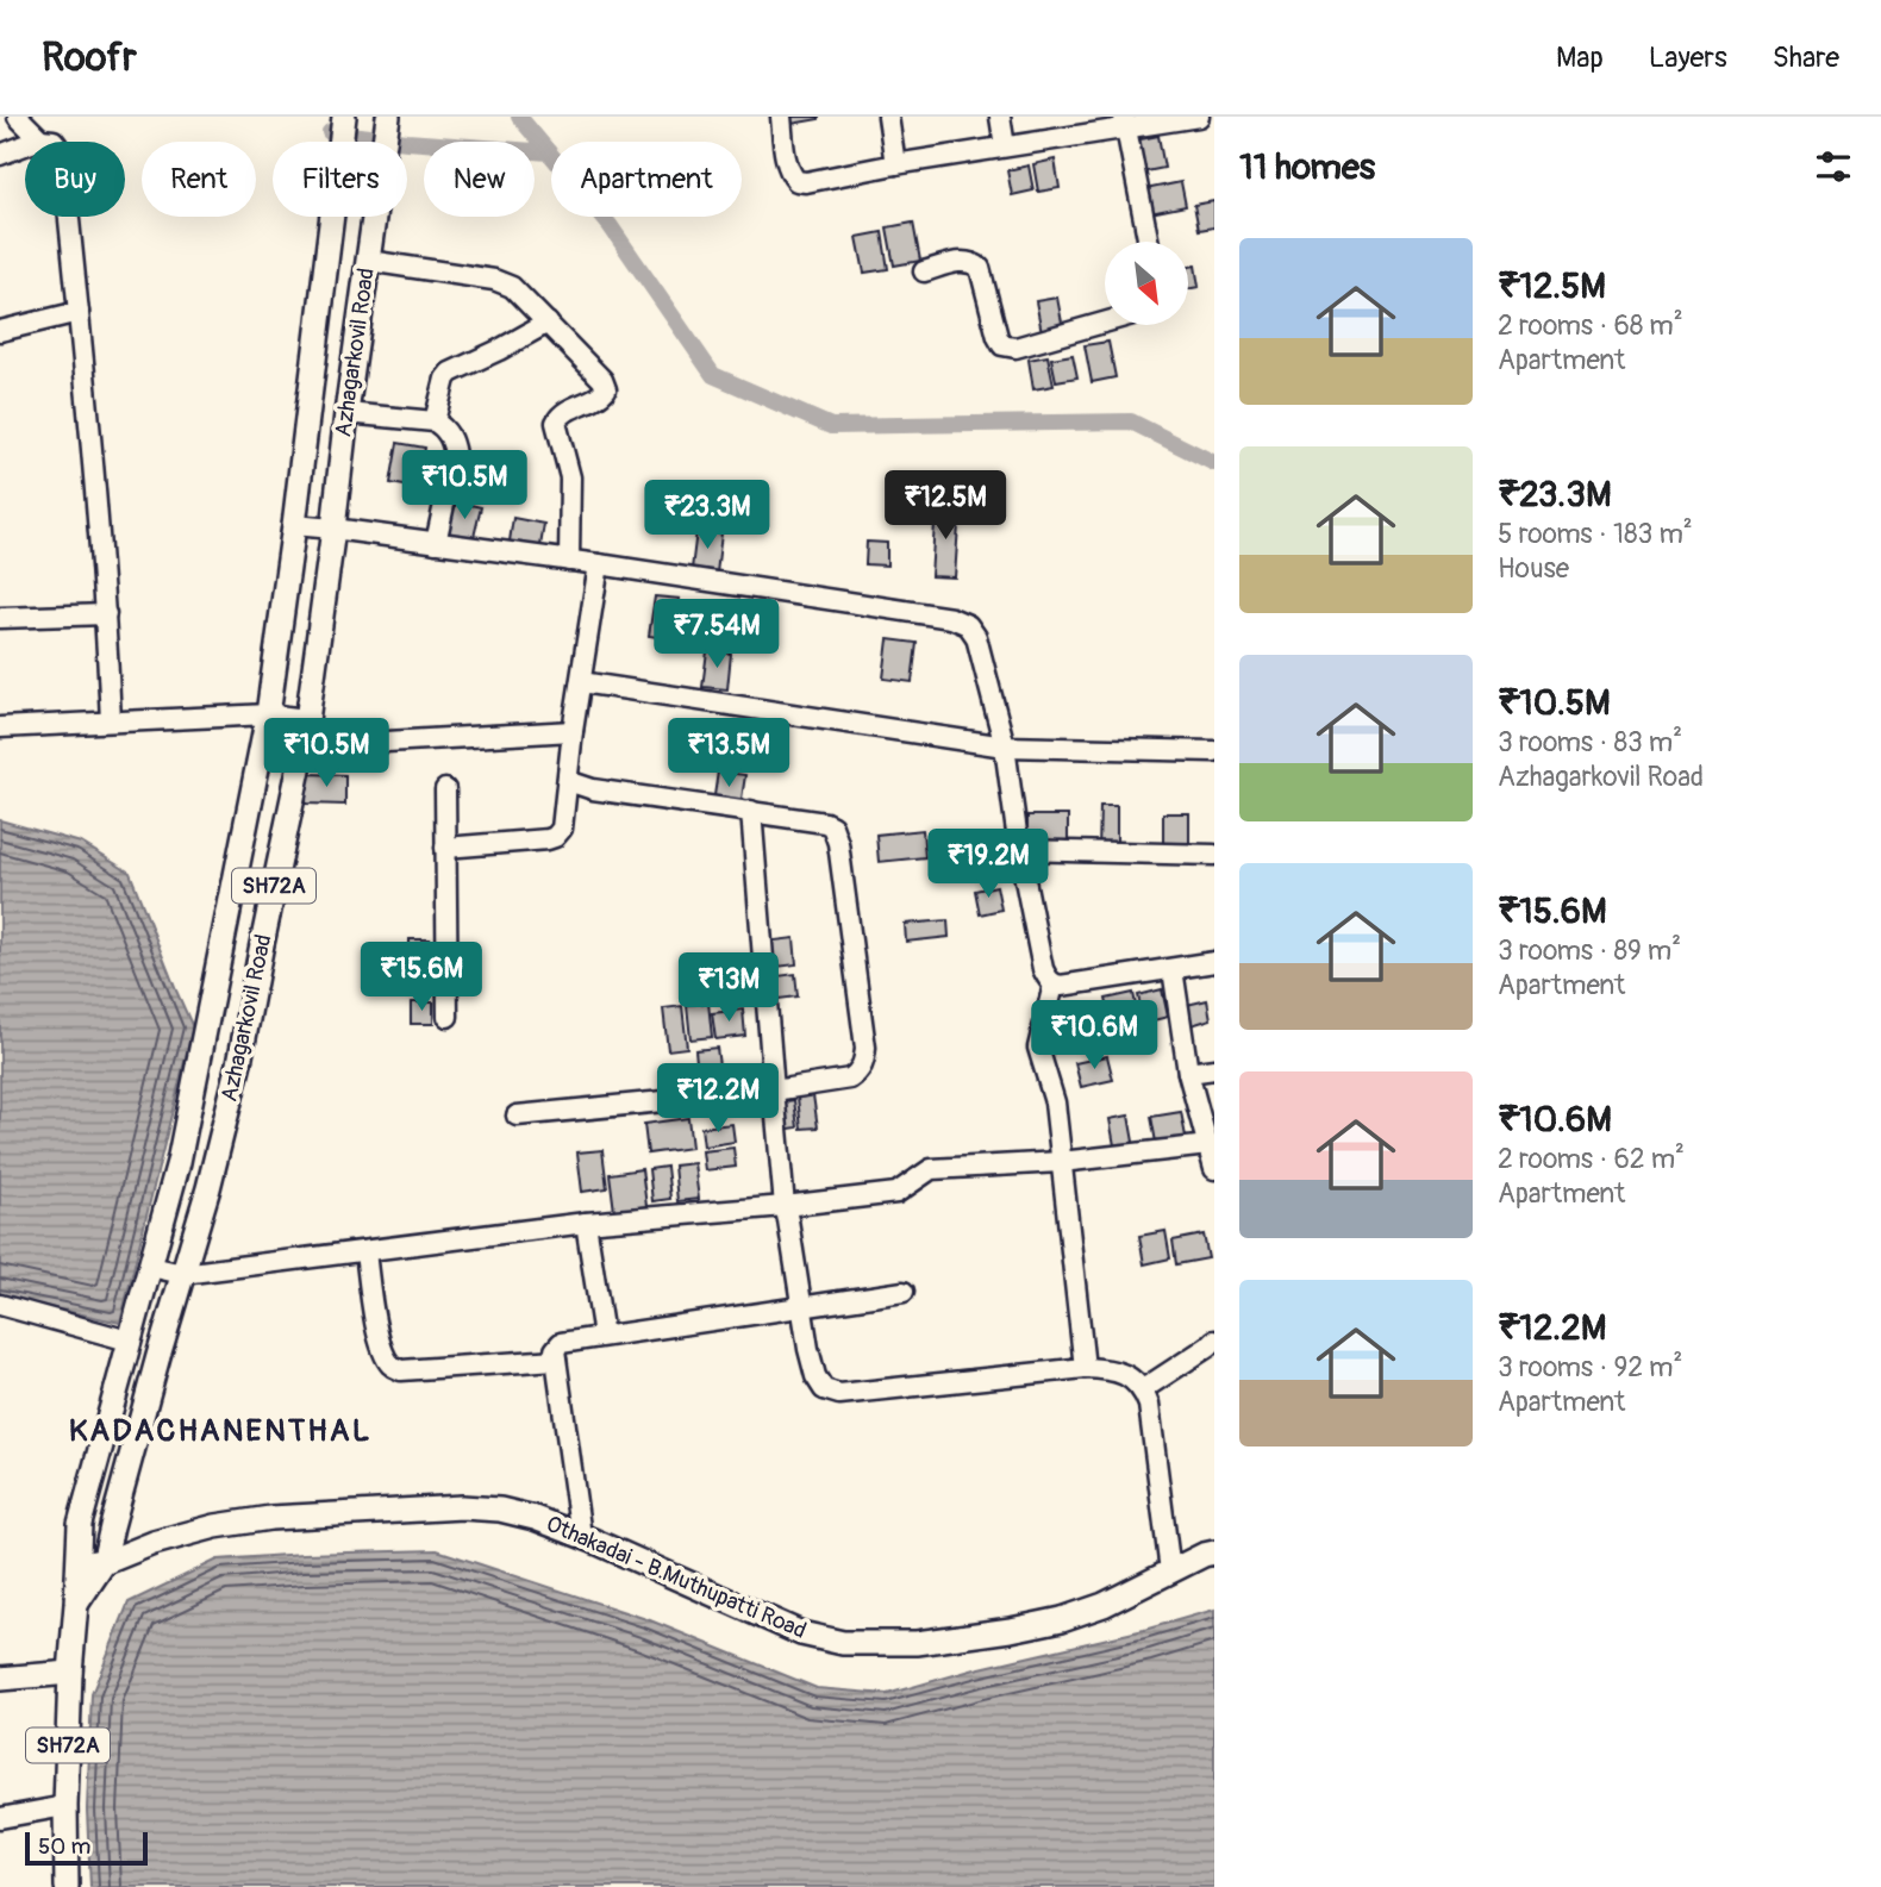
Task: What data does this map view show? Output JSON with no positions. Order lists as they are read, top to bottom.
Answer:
{
  "streets": {
    "main road": ["Azhagarkovil Road", "SH72A", "Othakadai - B.Muthupatti Road"]
  },
  "crossings": [
    ["Azhagarkovil Road", "Othakadai - B.Muthupatti Road"]
  ],
  "districts": ["KADACHANENTHAL"],
  "scale_bar": "50 m",
  "north": "bottom right",
  "page": {
    "header": "Roofr",
    "nav": ["Map", "Layers", "Share"],
    "heading": "11 homes",
    "chip": [
      "Buy",
      "Rent",
      "Filters",
      "New",
      "Apartment"
    ],
    "list": [
      {
        "name": "₹12.5M",
        "note": "2 rooms · 68 m² · Apartment"
      },
      {
        "name": "₹23.3M",
        "note": "5 rooms · 183 m² · House"
      },
      {
        "name": "₹10.5M",
        "note": "3 rooms · 83 m² · Azhagarkovil Road"
      },
      {
        "name": "₹15.6M",
        "note": "3 rooms · 89 m² · Apartment"
      },
      {
        "name": "₹10.6M",
        "note": "2 rooms · 62 m² · Apartment"
      },
      {
        "name": "₹12.2M",
        "note": "3 rooms · 92 m² · Apartment"
      }
    ],
    "price": [
      "₹10.5M",
      "₹12.5M",
      "₹23.3M",
      "₹7.54M",
      "₹10.5M",
      "₹13.5M",
      "₹19.2M",
      "₹15.6M",
      "₹13M",
      "₹10.6M",
      "₹12.2M"
    ],
    "scale": "50 m"
  }
}
